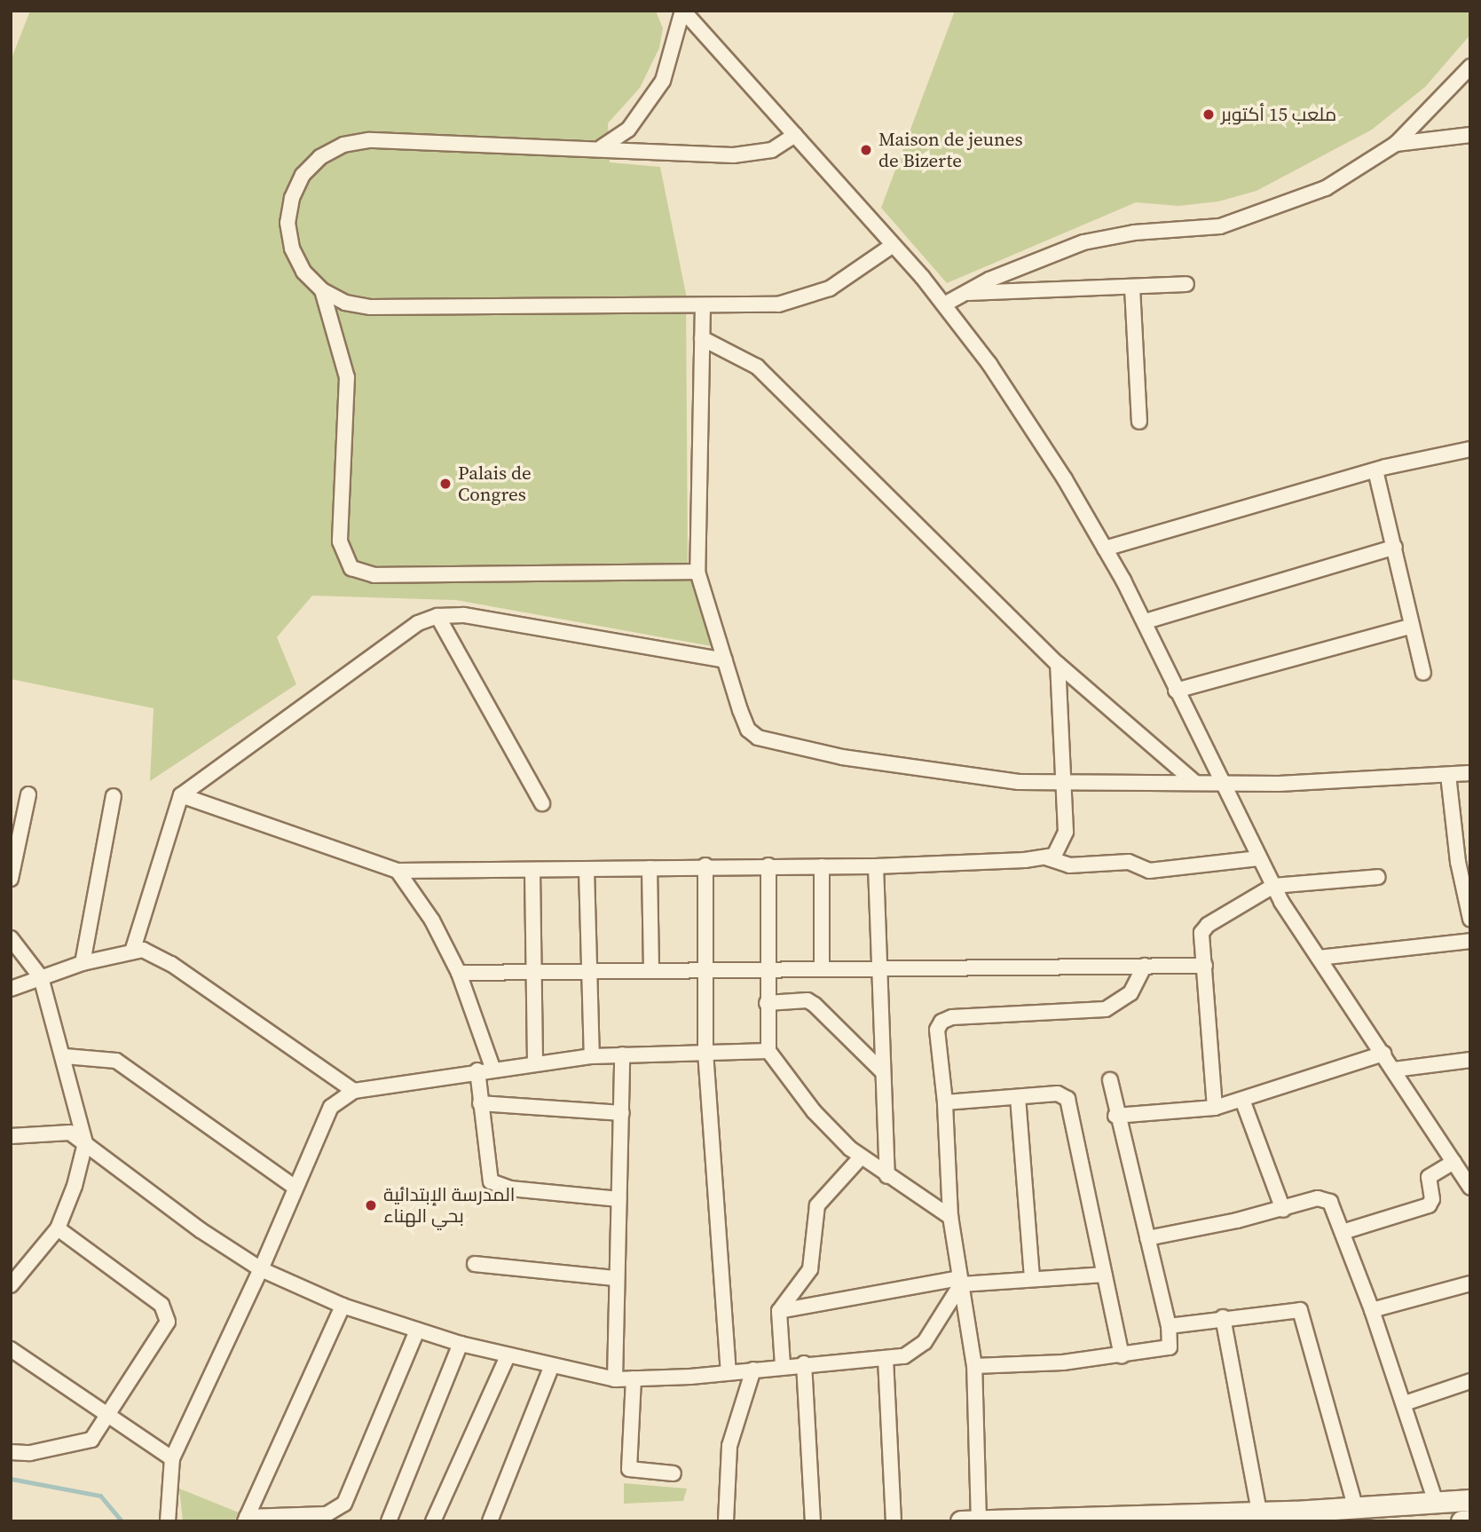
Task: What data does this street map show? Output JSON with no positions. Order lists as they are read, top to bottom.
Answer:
{
  "places": [
    "ملعب 15 أكتوبر",
    "Maison de jeunes de Bizerte",
    "Palais de Congres",
    "المدرسة الإبتدائية بحي الهناء"
  ]
}
